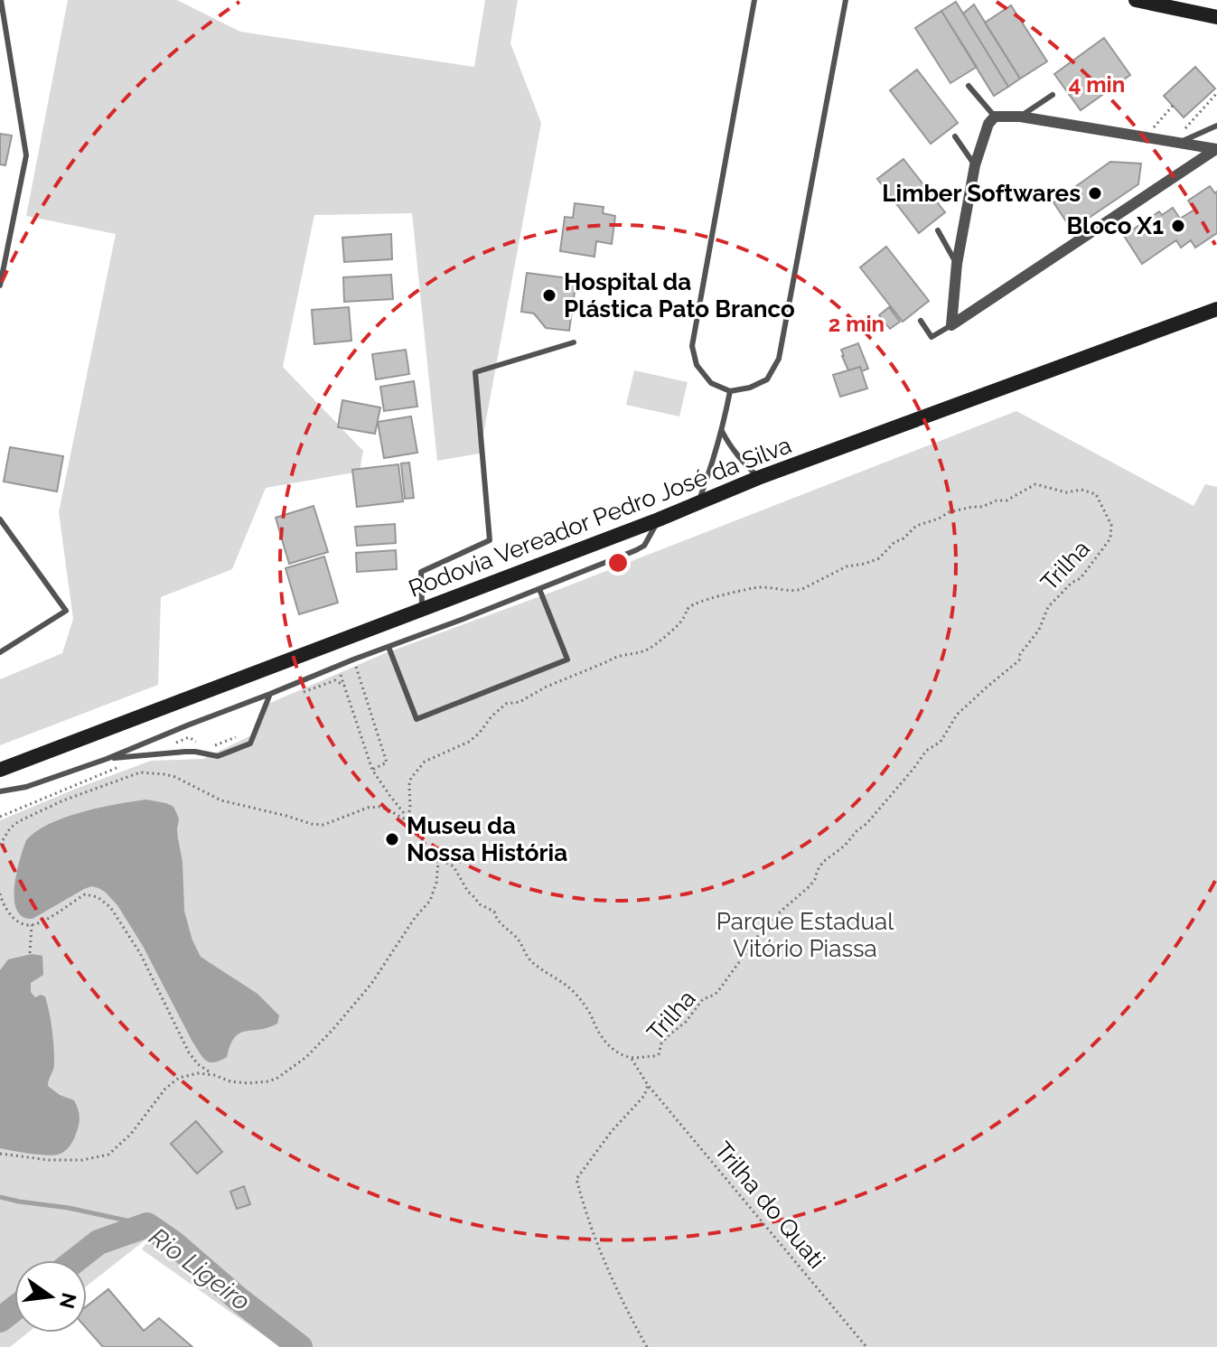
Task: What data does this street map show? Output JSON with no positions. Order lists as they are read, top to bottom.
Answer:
{
  "streets": {
    "main road": ["Rodovia Vereador Pedro José da Silva"],
    "path": ["Trilha", "Trilha do Quati"]
  },
  "crossings": [
    ["Trilha", "Trilha do Quati"]
  ],
  "water": ["Rio Ligeiro"],
  "parks": ["Parque Estadual Vitório Piassa"],
  "places": [
    "Limber Softwares",
    "Bloco X1",
    "Hospital da Plástica Pato Branco",
    "Museu da Nossa História"
  ],
  "north": "right",
  "rings": ["4 min", "2 min"]
}
